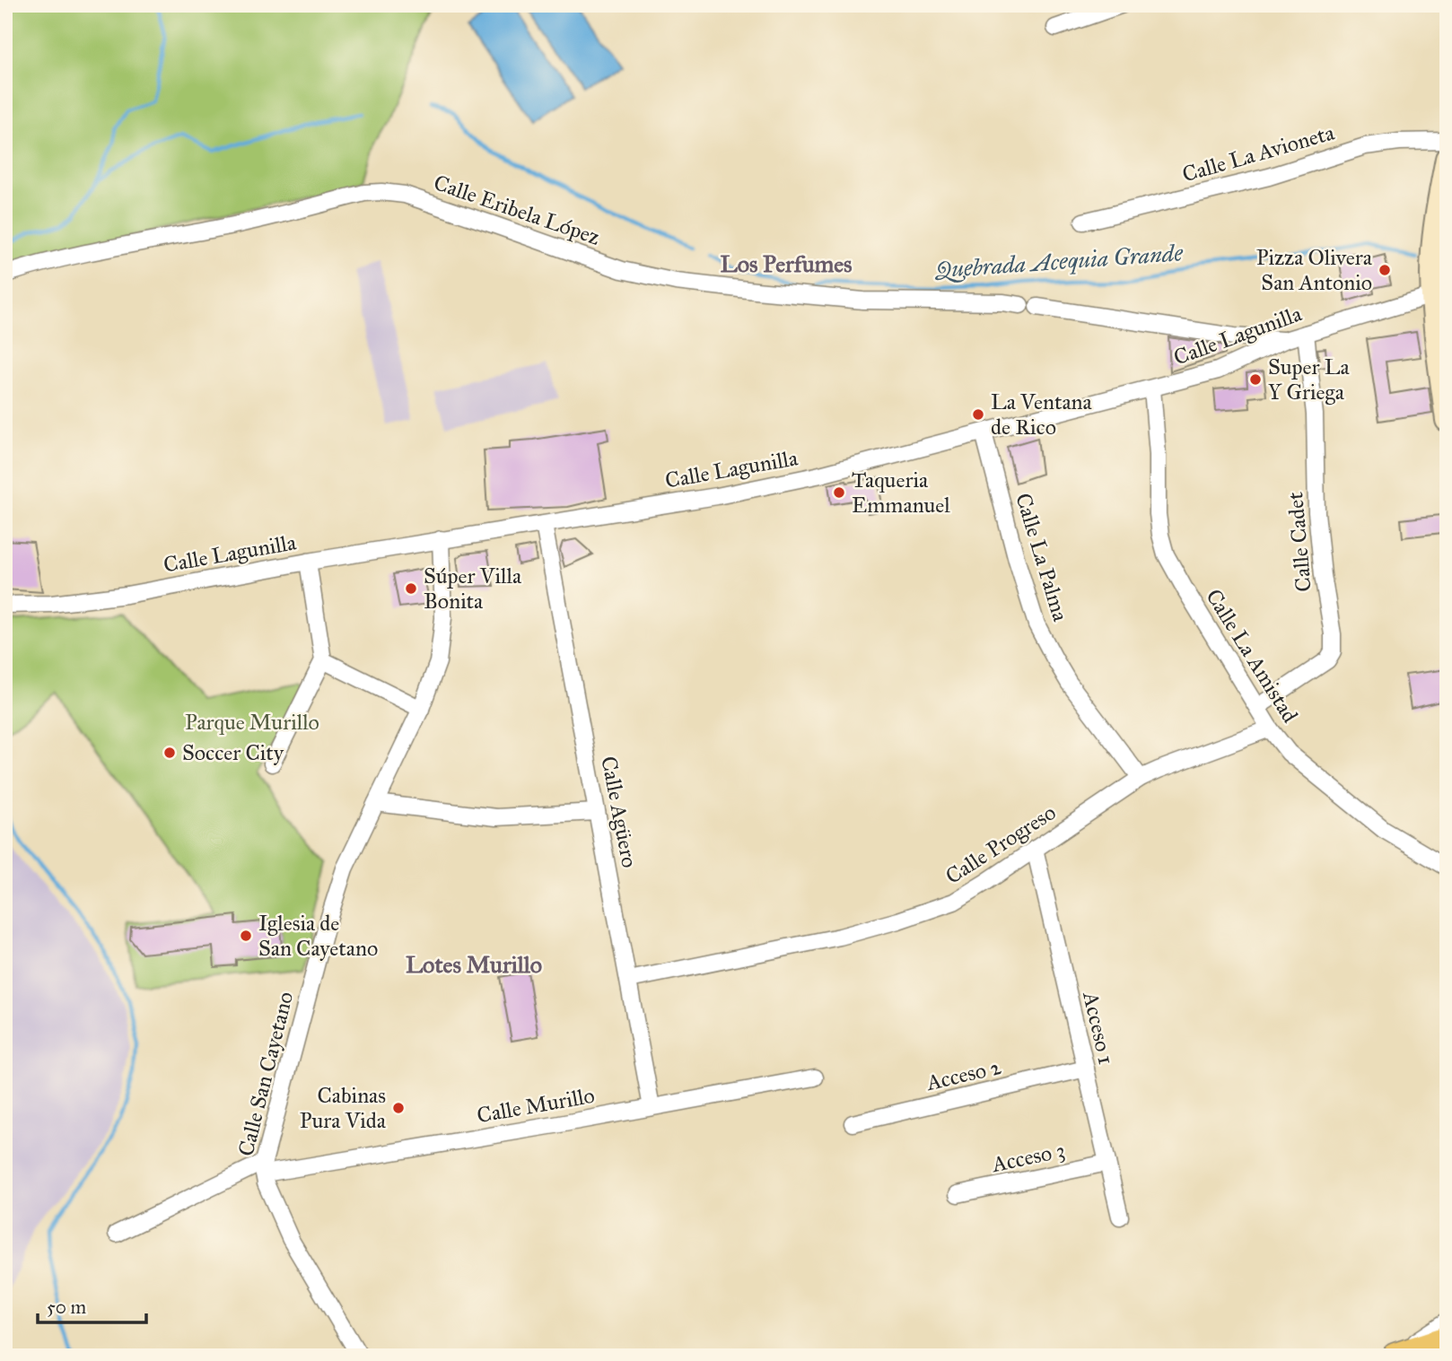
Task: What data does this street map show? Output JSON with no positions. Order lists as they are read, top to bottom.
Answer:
{
  "streets": {
    "street": [
      "Calle La Avioneta",
      "Calle Eribela López",
      "Calle Lagunilla",
      "Calle Cadet",
      "Calle La Palma",
      "Calle La Amistad",
      "Calle Agüero",
      "Calle Progreso",
      "Acceso 1",
      "Calle San Cayetano",
      "Acceso 2",
      "Calle Murillo",
      "Acceso 3"
    ]
  },
  "crossings": [
    ["Calle Lagunilla", "Calle Cadet"],
    ["Calle Lagunilla", "Calle La Palma"],
    ["Calle Lagunilla", "Calle La Amistad"],
    ["Calle Lagunilla", "Calle Agüero"],
    ["Calle Lagunilla", "Calle San Cayetano"],
    ["Calle Cadet", "Calle La Amistad"],
    ["Calle La Palma", "Calle Progreso"],
    ["Calle La Amistad", "Calle Progreso"],
    ["Calle Agüero", "Calle Progreso"],
    ["Calle Agüero", "Calle Murillo"],
    ["Calle Progreso", "Acceso 1"],
    ["Acceso 1", "Acceso 2"],
    ["Acceso 1", "Acceso 3"],
    ["Calle San Cayetano", "Calle Murillo"]
  ],
  "districts": ["Los Perfumes", "Lotes Murillo"],
  "water": ["Quebrada Acequia Grande"],
  "parks": ["Parque Murillo"],
  "places": [
    "Pizza Olivera San Antonio",
    "Super La Y Griega",
    "La Ventana de Rico",
    "Taqueria Emmanuel",
    "Súper Villa Bonita",
    "Soccer City",
    "Iglesia de San Cayetano",
    "Cabinas Pura Vida"
  ],
  "scale_bar": "50 m"
}
